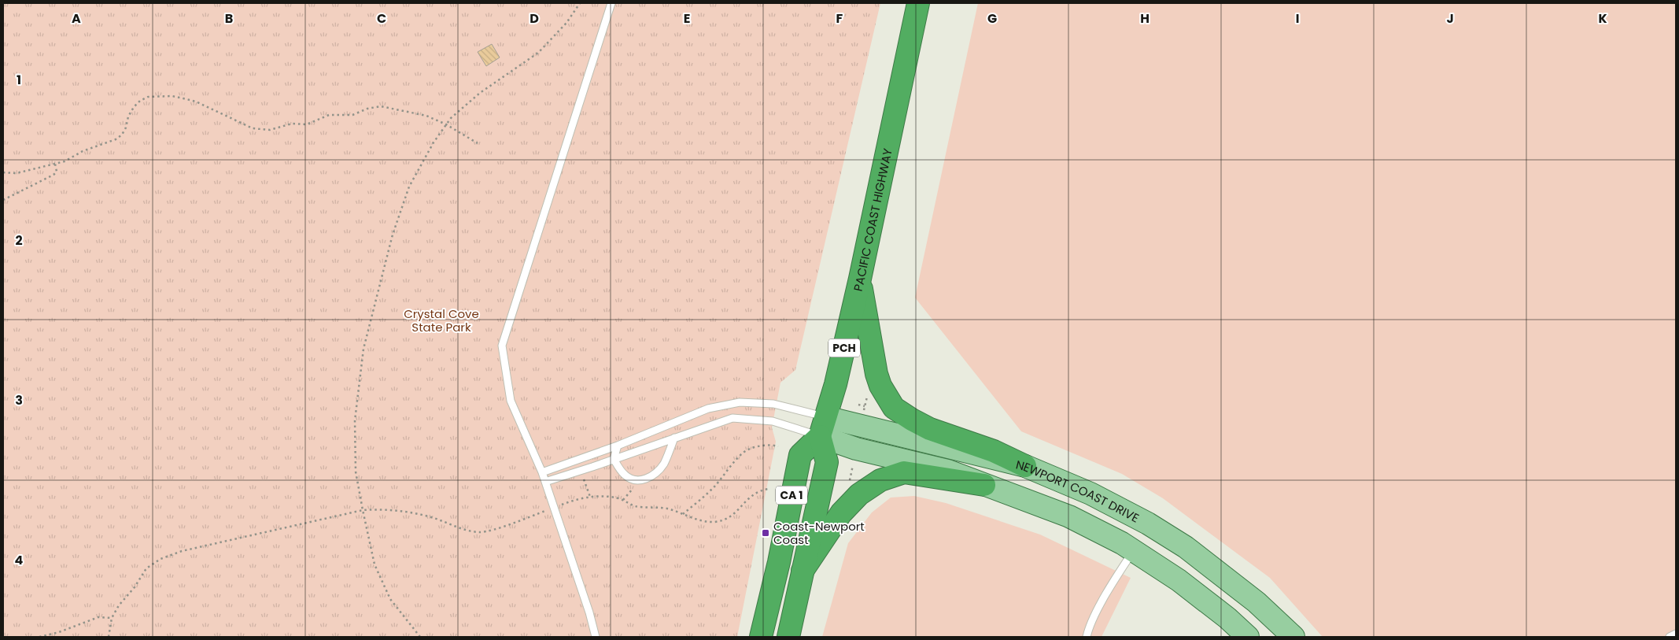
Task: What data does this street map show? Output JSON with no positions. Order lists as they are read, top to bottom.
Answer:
{
  "streets": {
    "highway": ["PACIFIC COAST HIGHWAY", "PCH", "CA 1"],
    "main road": ["NEWPORT COAST DRIVE"]
  },
  "crossings": [
    ["PACIFIC COAST HIGHWAY", "NEWPORT COAST DRIVE"],
    ["PACIFIC COAST HIGHWAY", "CA 1"],
    ["NEWPORT COAST DRIVE", "CA 1"]
  ],
  "parks": ["Crystal Cove State Park"],
  "places": {
    "transit": ["Coast-Newport Coast"]
  },
  "grid": {
    "columns": [
      "A",
      "B",
      "C",
      "D",
      "E",
      "F",
      "G",
      "H",
      "I",
      "J",
      "K"
    ],
    "rows": [
      "1",
      "2",
      "3",
      "4"
    ]
  }
}
